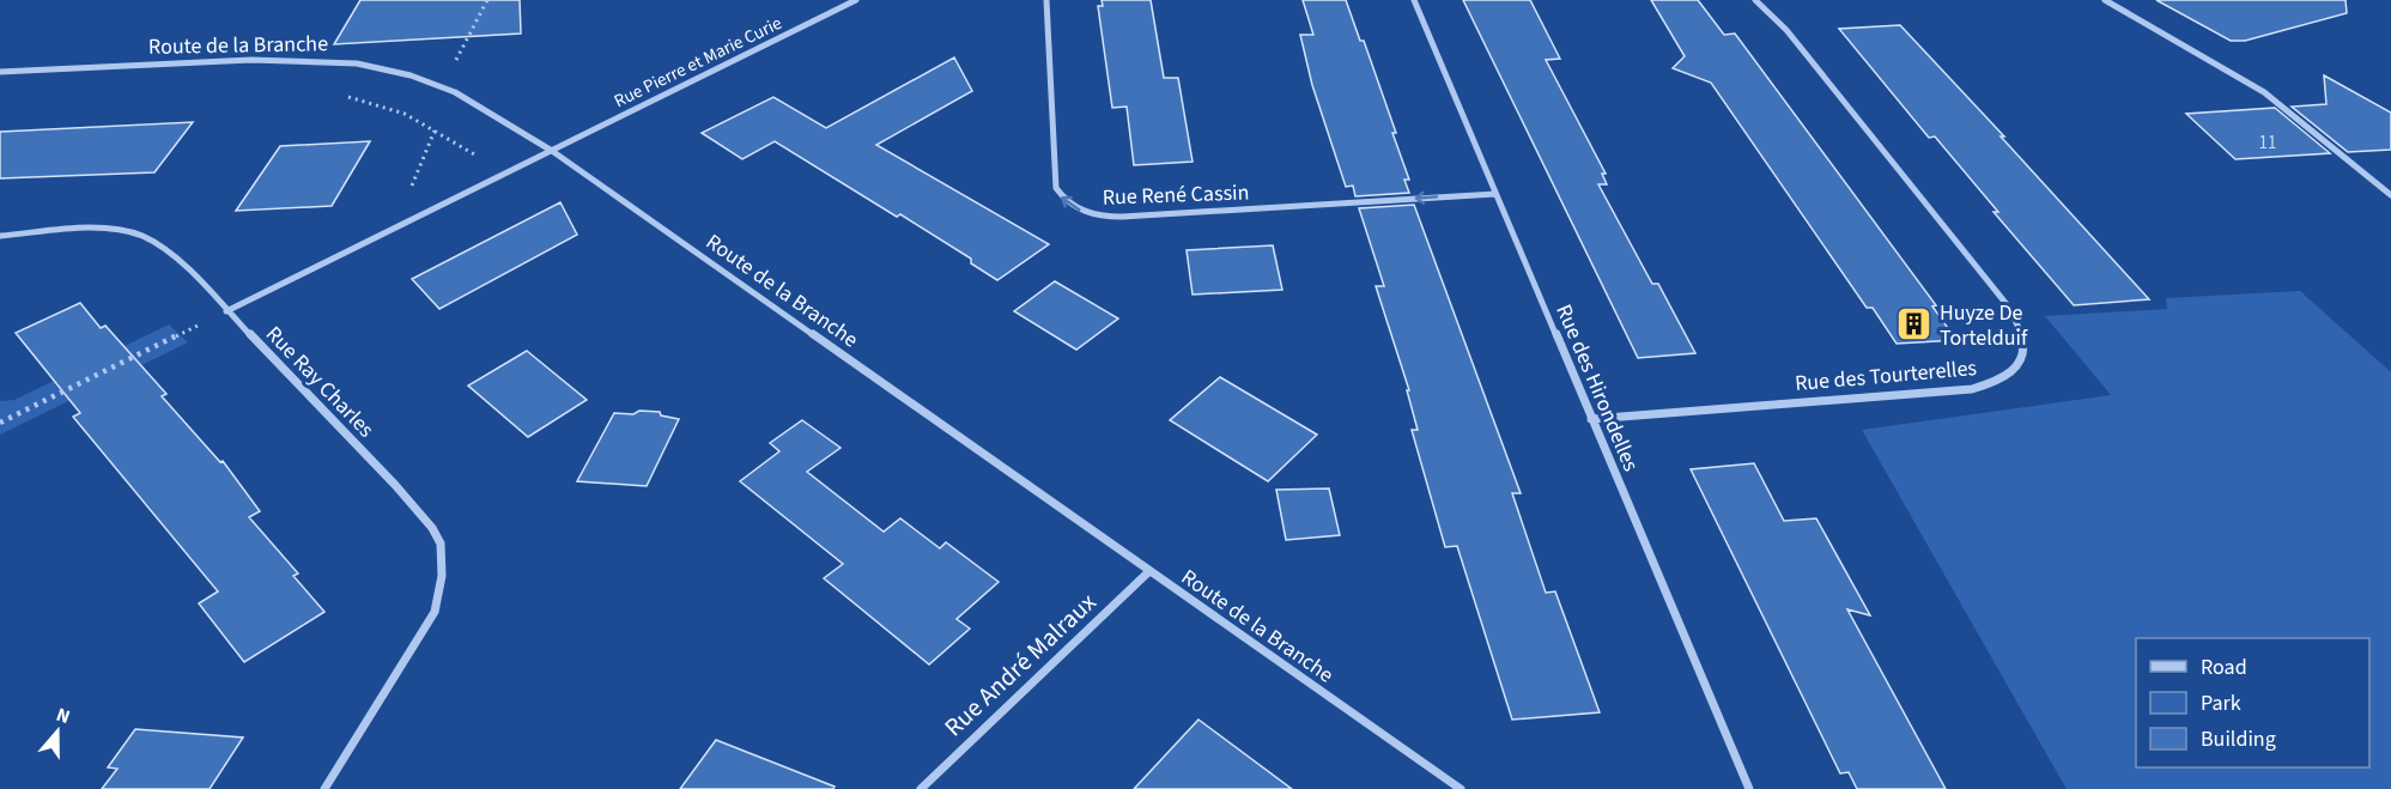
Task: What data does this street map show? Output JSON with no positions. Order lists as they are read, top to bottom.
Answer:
{
  "streets": {
    "street": [
      "Route de la Branche",
      "Rue Pierre et Marie Curie",
      "Rue René Cassin",
      "Rue des Tourterelles",
      "Rue Ray Charles",
      "Rue des Hirondelles",
      "Rue André Malraux"
    ]
  },
  "crossings": [
    ["Route de la Branche", "Rue Pierre et Marie Curie"],
    ["Route de la Branche", "Rue Ray Charles"],
    ["Route de la Branche", "Rue André Malraux"],
    ["Rue Pierre et Marie Curie", "Rue Ray Charles"],
    ["Rue René Cassin", "Rue des Hirondelles"],
    ["Rue des Tourterelles", "Rue des Hirondelles"]
  ],
  "places": {
    "building": ["Huyze De Tortelduif"]
  },
  "house_numbers": ["11"],
  "legend": ["Road", "Park", "Building"],
  "north": "top"
}
